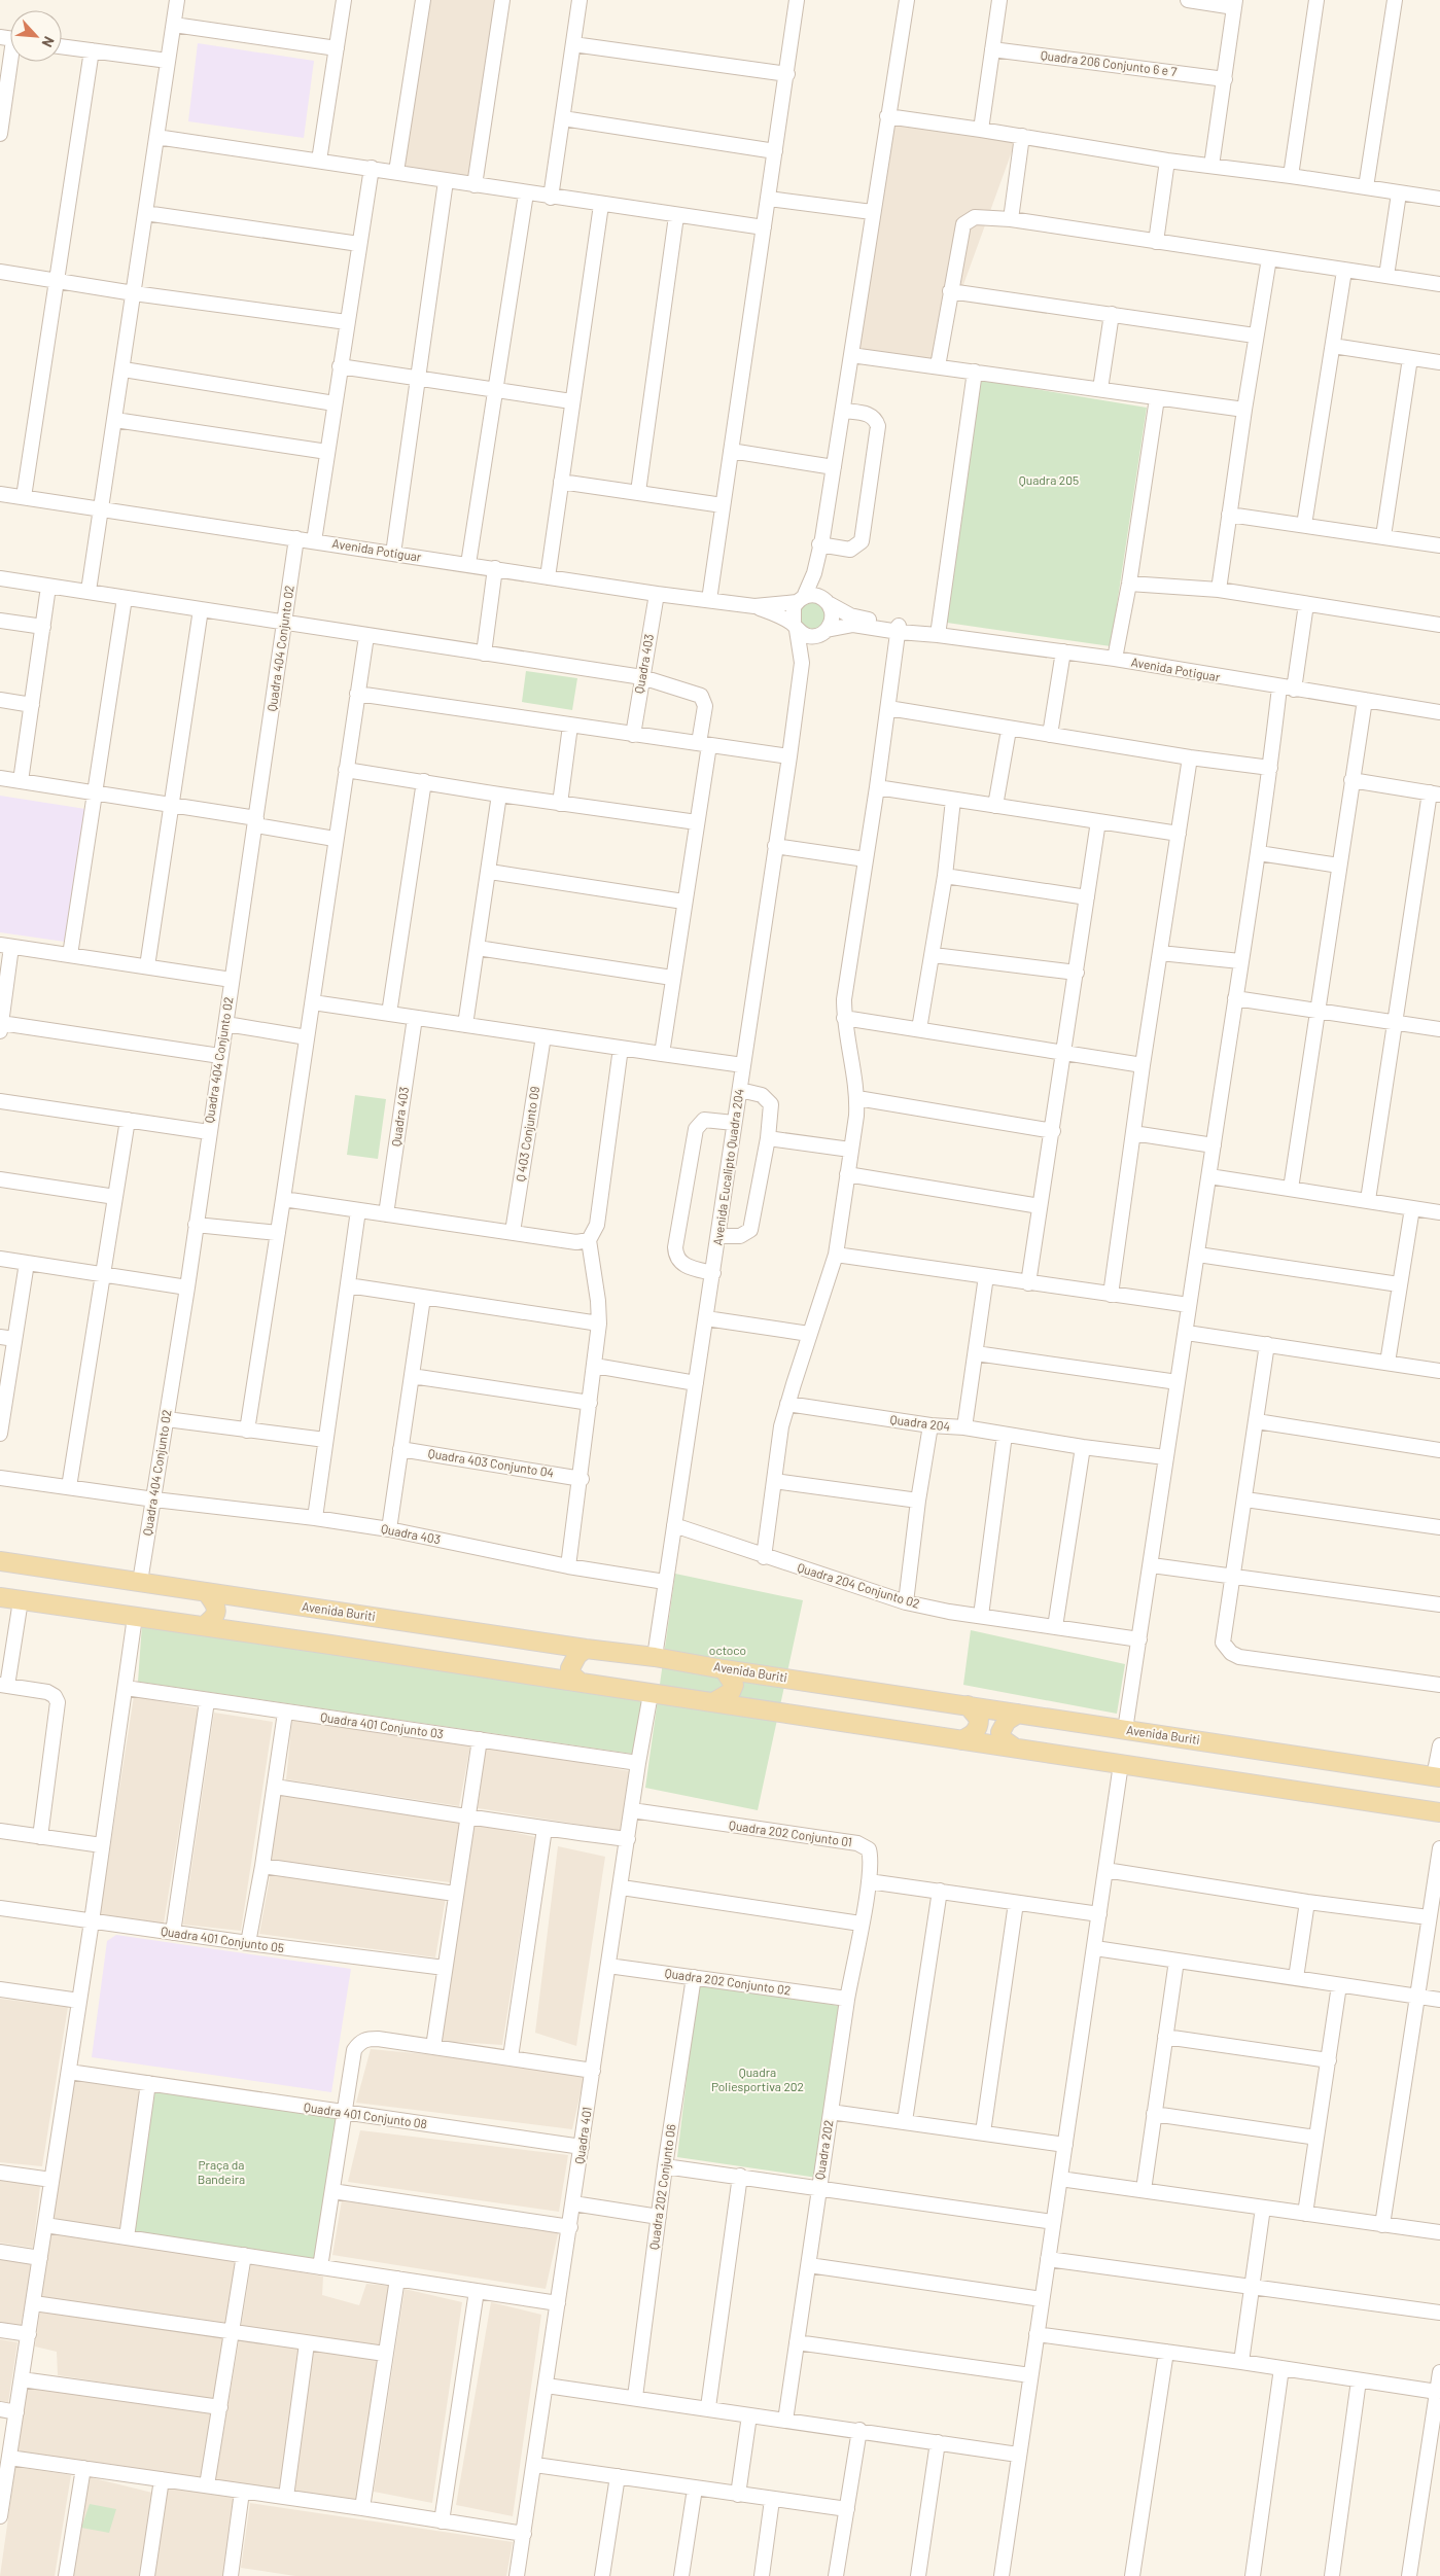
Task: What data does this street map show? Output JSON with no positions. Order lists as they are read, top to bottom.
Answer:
{
  "streets": {
    "main road": ["Avenida Buriti"],
    "street": [
      "Quadra 206 Conjunto 6 e 7",
      "Avenida Potiguar",
      "Quadra 404 Conjunto 02",
      "Quadra 403",
      "Q 403 Conjunto 09",
      "Avenida Eucalipto Quadra 204",
      "Quadra 204",
      "Quadra 403 Conjunto 04",
      "Quadra 204 Conjunto 02",
      "Quadra 401 Conjunto 03",
      "Quadra 202 Conjunto 01",
      "Quadra 401 Conjunto 05",
      "Quadra 202 Conjunto 02",
      "Quadra 401 Conjunto 08",
      "Quadra 401",
      "Quadra 202",
      "Quadra 202 Conjunto 06"
    ]
  },
  "crossings": [
    ["Avenida Potiguar", "Quadra 404 Conjunto 02"],
    ["Avenida Potiguar", "Quadra 403"],
    ["Quadra 404 Conjunto 02", "Quadra 403"],
    ["Quadra 404 Conjunto 02", "Avenida Buriti"],
    ["Quadra 403", "Avenida Eucalipto Quadra 204"],
    ["Avenida Eucalipto Quadra 204", "Quadra 204 Conjunto 02"],
    ["Avenida Eucalipto Quadra 204", "Avenida Buriti"],
    ["Quadra 401 Conjunto 03", "Quadra 401"],
    ["Quadra 202 Conjunto 01", "Quadra 401"],
    ["Quadra 202 Conjunto 01", "Quadra 202"],
    ["Quadra 202 Conjunto 02", "Quadra 401"],
    ["Quadra 202 Conjunto 02", "Quadra 202"],
    ["Quadra 202 Conjunto 02", "Quadra 202 Conjunto 06"],
    ["Quadra 401 Conjunto 08", "Quadra 401"]
  ],
  "parks": [
    "Quadra 205",
    "octoco",
    "Quadra Poliesportiva 202",
    "Praça da Bandeira"
  ],
  "north": "bottom right"
}
